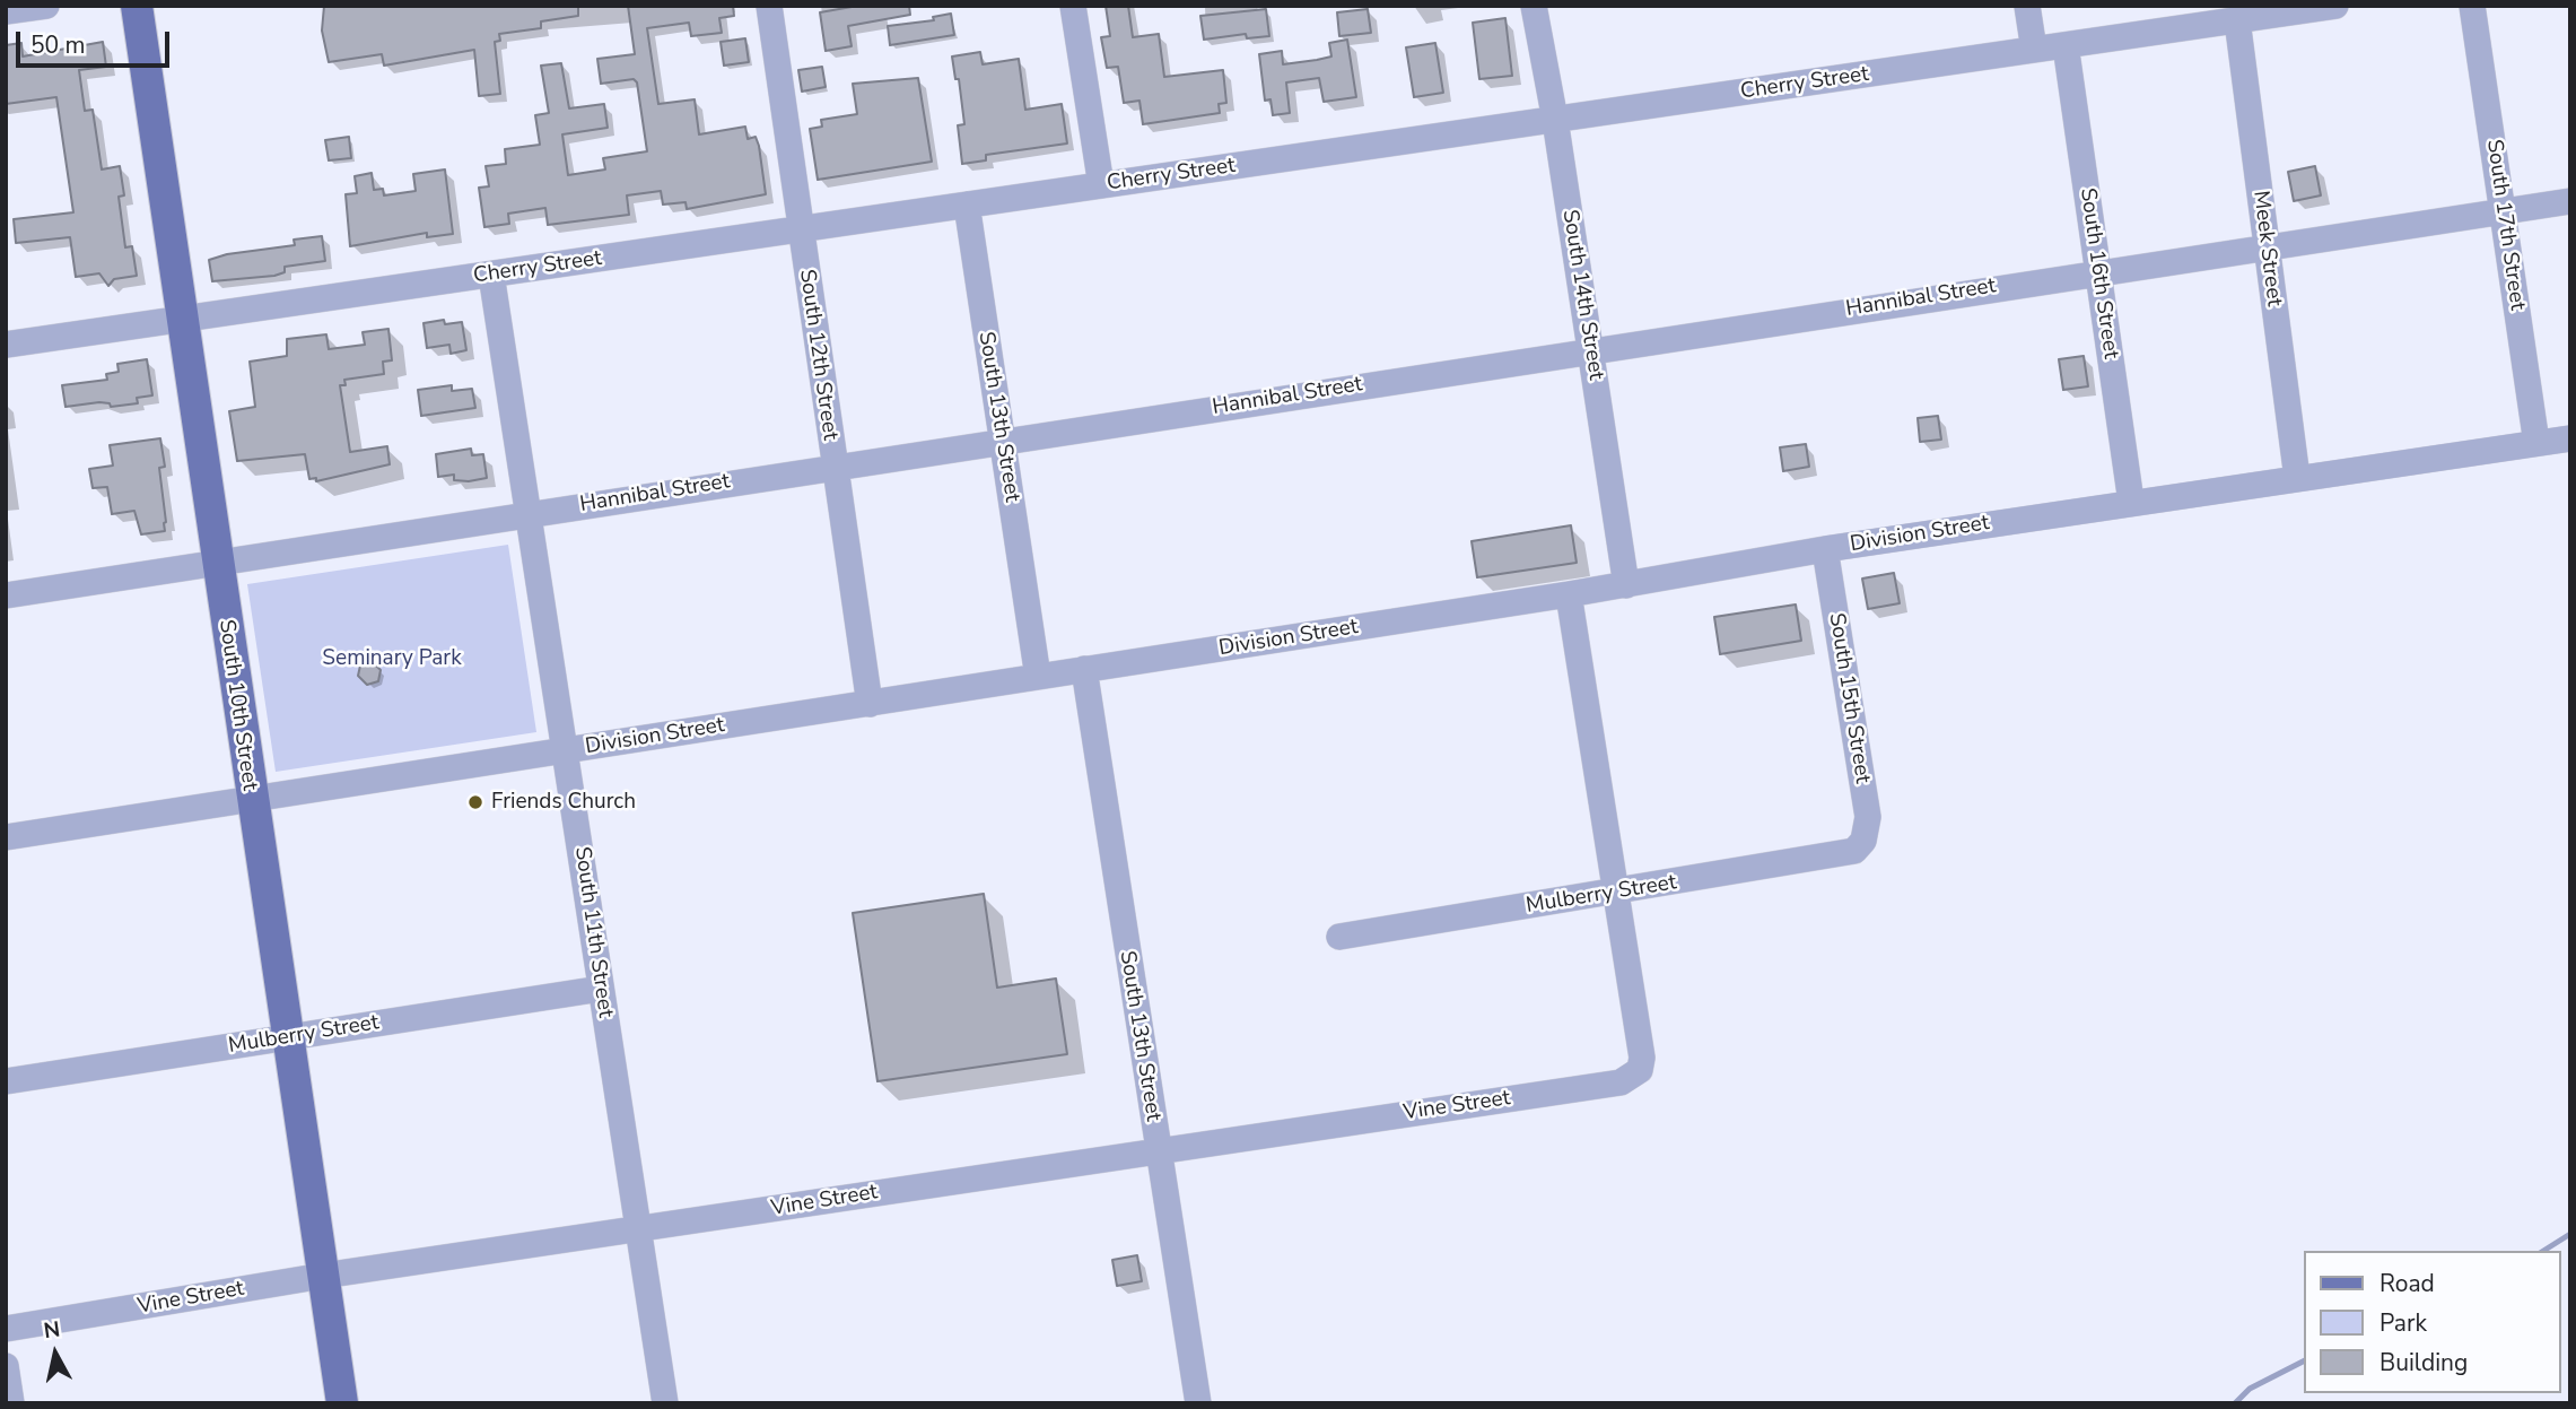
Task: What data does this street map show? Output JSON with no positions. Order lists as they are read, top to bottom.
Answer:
{
  "streets": {
    "main road": ["South 10th Street"],
    "street": [
      "Cherry Street",
      "South 17th Street",
      "Meek Street",
      "South 16th Street",
      "South 14th Street",
      "Hannibal Street",
      "South 12th Street",
      "South 13th Street",
      "Division Street",
      "South 15th Street",
      "Mulberry Street",
      "South 11th Street",
      "Vine Street"
    ]
  },
  "crossings": [
    ["Cherry Street", "Meek Street"],
    ["Cherry Street", "South 16th Street"],
    ["Cherry Street", "South 14th Street"],
    ["Cherry Street", "South 12th Street"],
    ["Cherry Street", "South 13th Street"],
    ["Cherry Street", "South 10th Street"],
    ["Cherry Street", "South 11th Street"],
    ["South 17th Street", "Hannibal Street"],
    ["South 17th Street", "Division Street"],
    ["Meek Street", "Hannibal Street"],
    ["Meek Street", "Division Street"],
    ["South 16th Street", "Hannibal Street"],
    ["South 16th Street", "Division Street"],
    ["South 14th Street", "Hannibal Street"],
    ["South 14th Street", "Division Street"],
    ["Hannibal Street", "South 12th Street"],
    ["Hannibal Street", "South 13th Street"],
    ["Hannibal Street", "South 10th Street"],
    ["Hannibal Street", "South 11th Street"],
    ["South 12th Street", "Division Street"],
    ["South 13th Street", "Division Street"],
    ["South 13th Street", "Vine Street"],
    ["Division Street", "South 15th Street"],
    ["Division Street", "South 10th Street"],
    ["Division Street", "South 11th Street"],
    ["South 15th Street", "Mulberry Street"],
    ["South 10th Street", "Mulberry Street"],
    ["South 10th Street", "Vine Street"],
    ["Mulberry Street", "South 11th Street"],
    ["Mulberry Street", "Vine Street"],
    ["South 11th Street", "Vine Street"]
  ],
  "parks": ["Seminary Park"],
  "places": ["Friends Church"],
  "legend": ["Road", "Park", "Building"],
  "scale_bar": "50 m",
  "north": "top"
}
